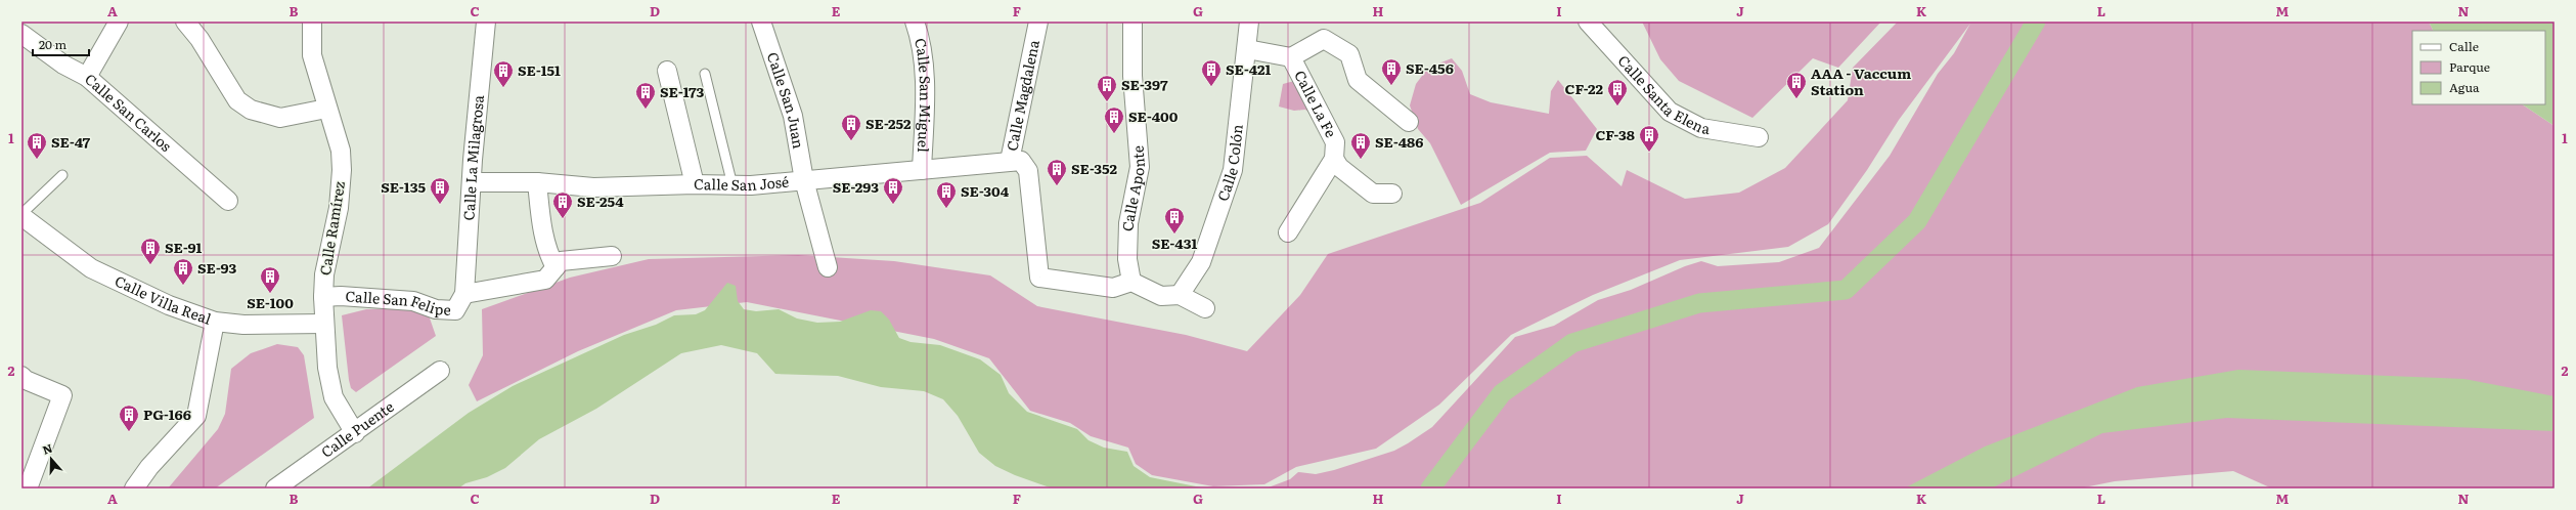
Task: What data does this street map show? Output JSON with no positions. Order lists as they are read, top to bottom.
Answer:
{
  "streets": {
    "street": [
      "Calle Santa Elena",
      "Calle San Miguel",
      "Calle Magdalena",
      "Calle San Juan",
      "Calle La Fe",
      "Calle San Carlos",
      "Calle La Milagrosa",
      "Calle Colón",
      "Calle San José",
      "Calle Aponte",
      "Calle Ramírez",
      "Calle Villa Real",
      "Calle San Felipe",
      "Calle Puente"
    ]
  },
  "crossings": [
    ["Calle San Miguel", "Calle San José"],
    ["Calle Magdalena", "Calle San José"],
    ["Calle Magdalena", "Calle Aponte"],
    ["Calle San Juan", "Calle San José"],
    ["Calle La Fe", "Calle Colón"],
    ["Calle La Milagrosa", "Calle San José"],
    ["Calle La Milagrosa", "Calle San Felipe"],
    ["Calle Ramírez", "Calle Villa Real"],
    ["Calle Ramírez", "Calle San Felipe"],
    ["Calle Ramírez", "Calle Puente"]
  ],
  "places": {
    "building": [
      "SE-456",
      "SE-421",
      "SE-151",
      "AAA - Vaccum Station",
      "SE-397",
      "CF-22",
      "SE-173",
      "SE-400",
      "SE-252",
      "CF-38",
      "SE-47",
      "SE-486",
      "SE-352",
      "SE-135",
      "SE-293",
      "SE-304",
      "SE-254",
      "SE-431",
      "SE-91",
      "SE-93",
      "SE-100",
      "PG-166"
    ]
  },
  "legend": ["Calle", "Parque", "Agua"],
  "scale_bar": "20 m",
  "north": "top",
  "grid": {
    "columns": [
      "A",
      "B",
      "C",
      "D",
      "E",
      "F",
      "G",
      "H",
      "I",
      "J",
      "K",
      "L",
      "M",
      "N"
    ],
    "rows": ["1", "2"]
  }
}
